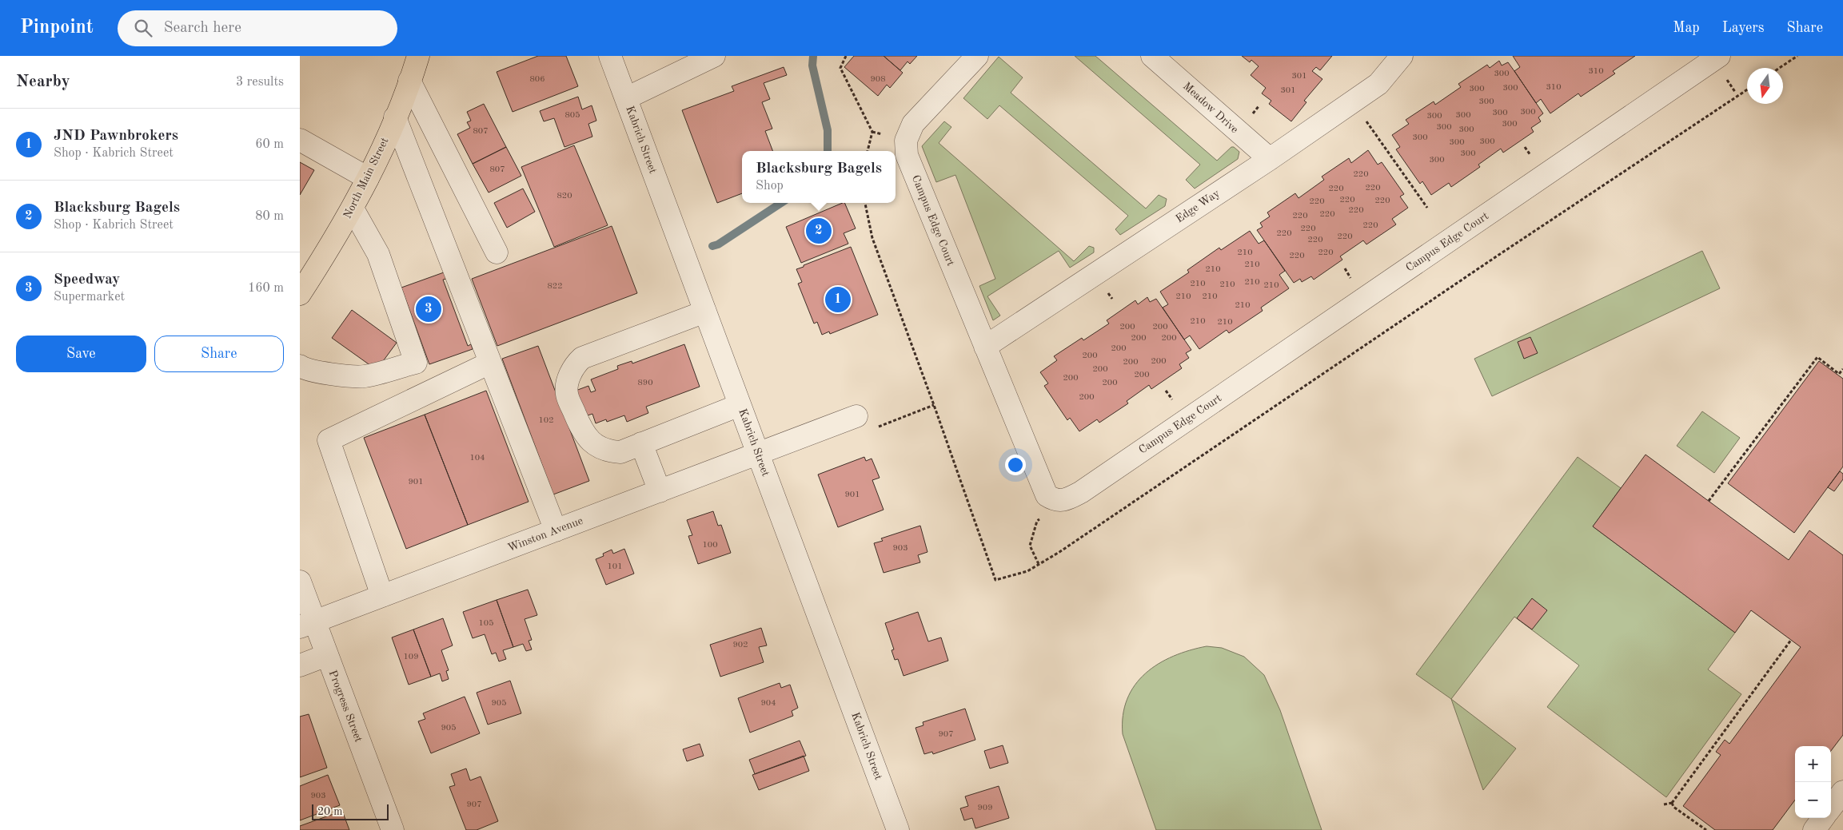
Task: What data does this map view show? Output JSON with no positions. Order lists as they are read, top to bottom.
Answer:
{
  "streets": {
    "main road": ["North Main Street"],
    "street": [
      "Meadow Drive",
      "Kabrich Street",
      "Edge Way",
      "Campus Edge Court",
      "Winston Avenue",
      "Progress Street"
    ]
  },
  "crossings": [
    ["Meadow Drive", "Edge Way"],
    ["Kabrich Street", "Winston Avenue"],
    ["Edge Way", "Campus Edge Court"],
    ["Winston Avenue", "Progress Street"]
  ],
  "house_numbers": [
    "310",
    "300",
    "301",
    "806",
    "908",
    "310",
    "300",
    "300",
    "301",
    "300",
    "300",
    "300",
    "805",
    "300",
    "300",
    "300",
    "300",
    "300",
    "807",
    "300",
    "300",
    "300",
    "300",
    "300",
    "807",
    "220",
    "220",
    "220",
    "820",
    "220",
    "220",
    "220",
    "220",
    "220",
    "220",
    "220",
    "220",
    "220",
    "220",
    "220",
    "210",
    "220",
    "220",
    "210",
    "210",
    "210",
    "210",
    "210",
    "210",
    "822",
    "210",
    "210",
    "210",
    "210",
    "210",
    "200",
    "200",
    "200",
    "200",
    "200",
    "200",
    "200",
    "200",
    "200",
    "200",
    "200",
    "890",
    "200",
    "200",
    "102",
    "104",
    "901",
    "901",
    "100",
    "903",
    "101",
    "105",
    "902",
    "109",
    "905",
    "904",
    "905",
    "907",
    "903",
    "907",
    "909"
  ],
  "scale_bar": "20 m",
  "north": "bottom",
  "page": {
    "header": "Pinpoint",
    "search": "Search here",
    "nav": ["Map", "Layers", "Share"],
    "heading": ["Nearby", "3 results"],
    "list": [
      {
        "mark": "1",
        "name": "JND Pawnbrokers",
        "note": "Shop · Kabrich Street",
        "value": "60 m"
      },
      {
        "mark": "2",
        "name": "Blacksburg Bagels",
        "note": "Shop · Kabrich Street",
        "value": "80 m"
      },
      {
        "mark": "3",
        "name": "Speedway",
        "note": "Supermarket",
        "value": "160 m"
      }
    ],
    "popup": ["Blacksburg Bagels", "Shop"],
    "pins": ["2", "1", "3"],
    "buttons": ["Save", "Share"],
    "map_buttons": ["+", "−"],
    "scale": "20 m"
  }
}
